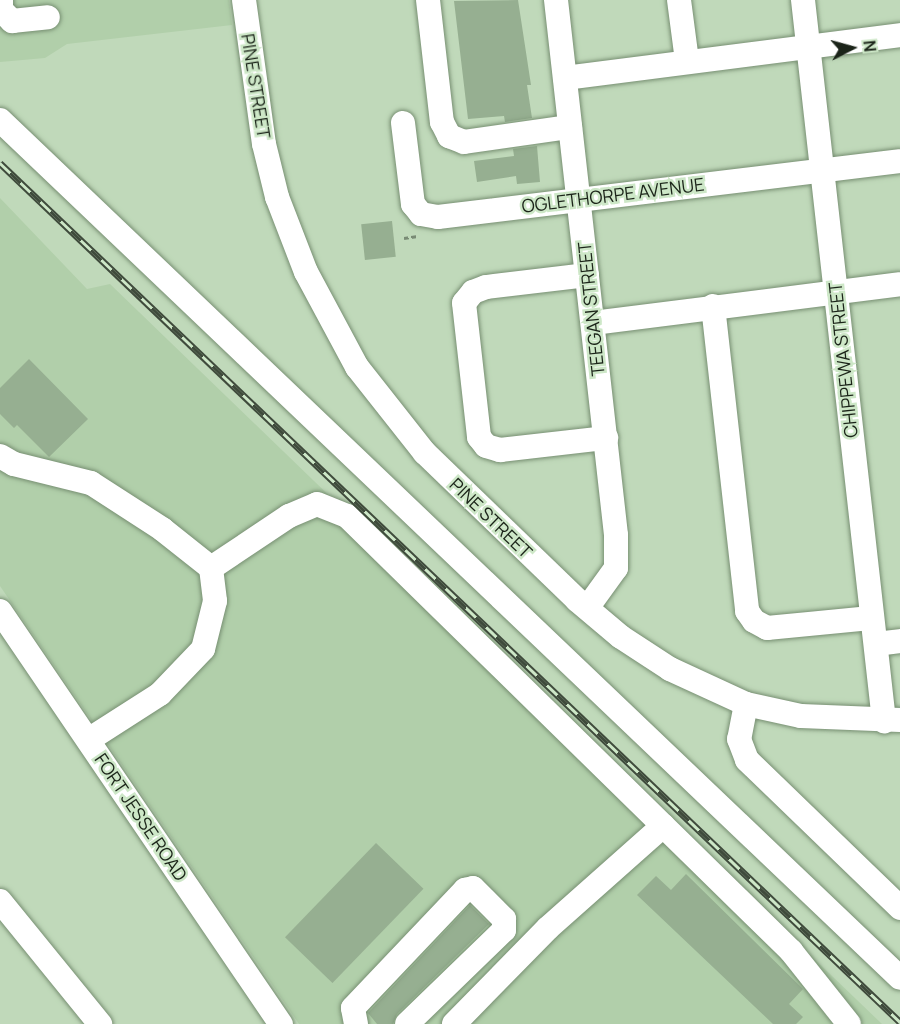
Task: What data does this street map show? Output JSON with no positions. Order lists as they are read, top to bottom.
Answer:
{
  "streets": {
    "street": [
      "PINE STREET",
      "OGLETHORPE AVENUE",
      "TEEGAN STREET",
      "CHIPPEWA STREET",
      "FORT JESSE ROAD"
    ]
  },
  "crossings": [
    ["PINE STREET", "TEEGAN STREET"],
    ["PINE STREET", "CHIPPEWA STREET"],
    ["OGLETHORPE AVENUE", "TEEGAN STREET"],
    ["OGLETHORPE AVENUE", "CHIPPEWA STREET"]
  ],
  "north": "right"
}
